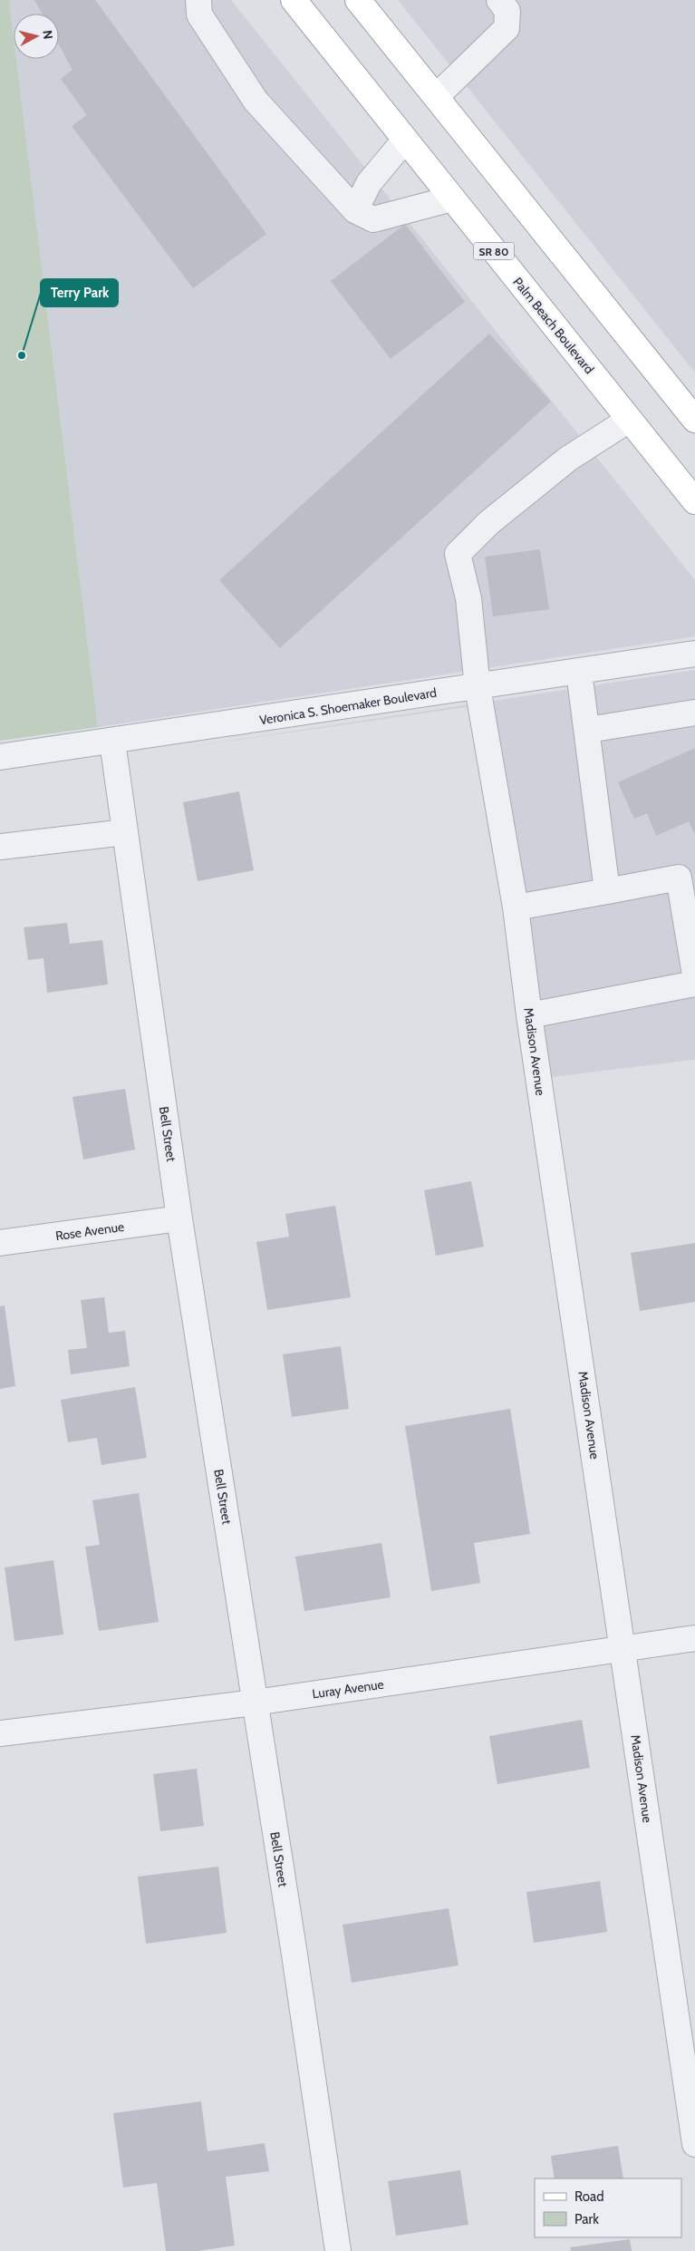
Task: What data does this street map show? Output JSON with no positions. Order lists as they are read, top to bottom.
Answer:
{
  "streets": {
    "main road": ["SR 80", "Palm Beach Boulevard"],
    "street": [
      "Veronica S. Shoemaker Boulevard",
      "Madison Avenue",
      "Bell Street",
      "Rose Avenue",
      "Luray Avenue"
    ]
  },
  "crossings": [
    ["Palm Beach Boulevard", "Madison Avenue"],
    ["Veronica S. Shoemaker Boulevard", "Madison Avenue"],
    ["Veronica S. Shoemaker Boulevard", "Bell Street"],
    ["Madison Avenue", "Luray Avenue"],
    ["Bell Street", "Rose Avenue"],
    ["Bell Street", "Luray Avenue"]
  ],
  "places": ["Terry Park"],
  "legend": ["Road", "Park"],
  "north": "right"
}
